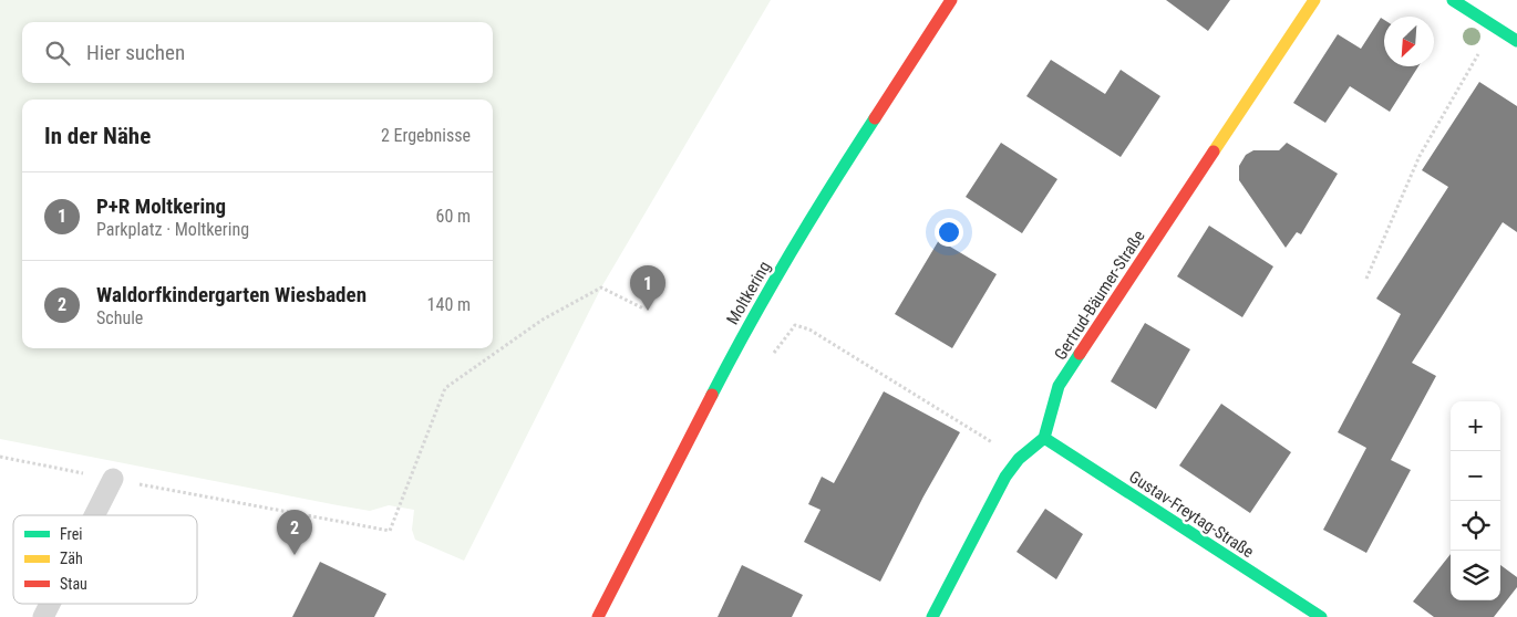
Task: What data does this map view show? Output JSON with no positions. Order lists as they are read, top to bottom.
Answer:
{
  "streets": {
    "street": ["Moltkering", "Gertrud-Bäumer-Straße", "Gustav-Freytag-Straße"]
  },
  "crossings": [
    ["Gertrud-Bäumer-Straße", "Gustav-Freytag-Straße"]
  ],
  "legend": ["Frei", "Zäh", "Stau"],
  "north": "bottom left",
  "page": {
    "search": "Hier suchen",
    "heading": ["In der Nähe", "2 Ergebnisse"],
    "list": [
      {
        "mark": "1",
        "name": "P+R Moltkering",
        "note": "Parkplatz · Moltkering",
        "value": "60 m"
      },
      {
        "mark": "2",
        "name": "Waldorfkindergarten Wiesbaden",
        "note": "Schule",
        "value": "140 m"
      }
    ],
    "pins": ["1", "2"],
    "map_buttons": ["+", "−"]
  }
}
